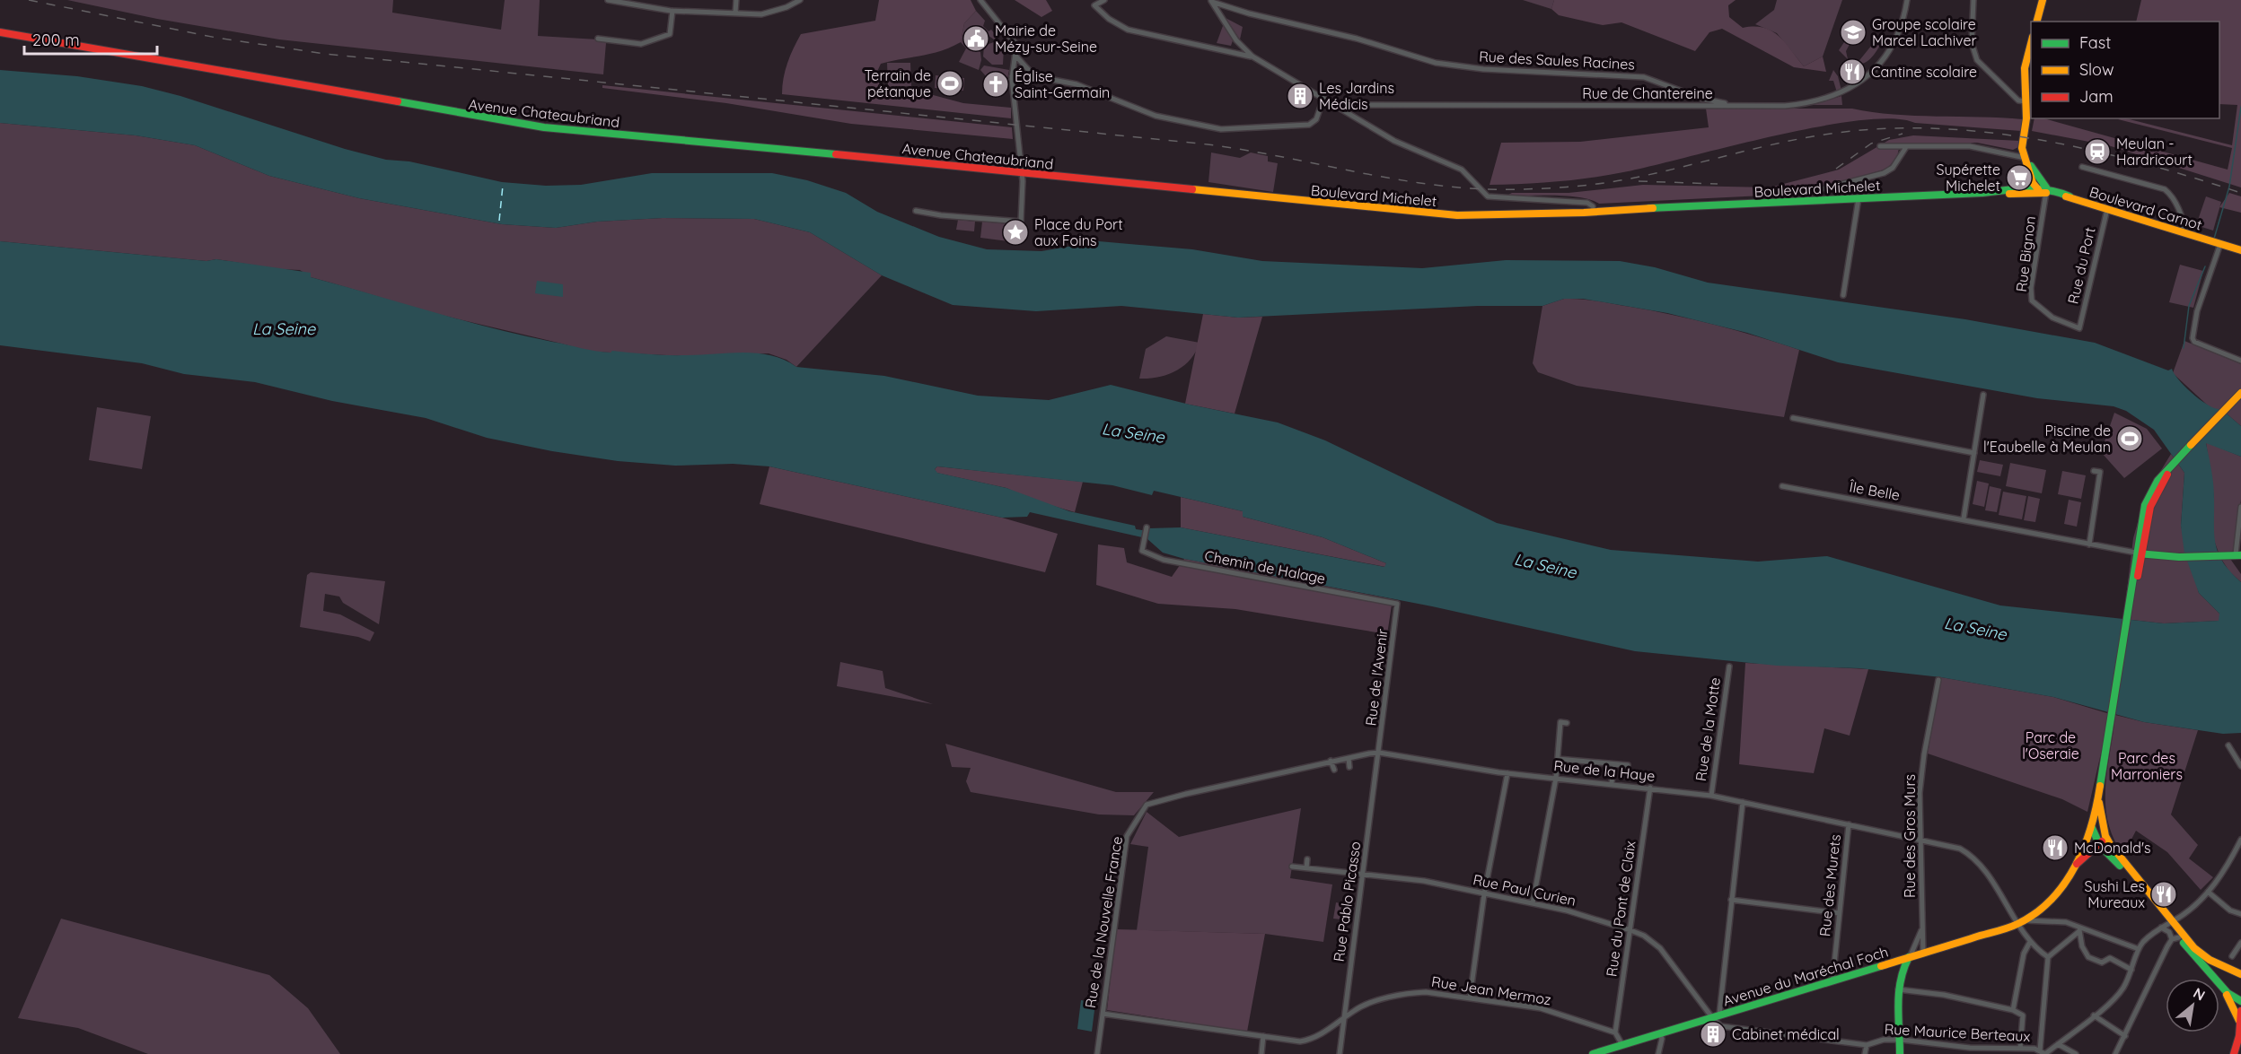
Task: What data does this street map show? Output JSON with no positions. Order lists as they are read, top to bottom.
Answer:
{
  "streets": {
    "main road": [
      "Avenue Chateaubriand",
      "Boulevard Michelet",
      "Boulevard Carnot",
      "Avenue du Maréchal Foch"
    ],
    "street": [
      "Rue des Saules Racines",
      "Rue de Chantereine",
      "Rue Bignon",
      "Rue du Port",
      "Île Belle",
      "Chemin de Halage",
      "Rue de l'Avenir",
      "Rue de la Motte",
      "Rue de la Haye",
      "Rue des Gros Murs",
      "Rue des Murets",
      "Rue Paul Curien",
      "Rue Pablo Picasso",
      "Rue du Pont de Claix",
      "Rue de la Nouvelle France",
      "Rue Jean Mermoz",
      "Rue Maurice Berteaux"
    ]
  },
  "crossings": [
    ["Rue des Saules Racines", "Rue de Chantereine"],
    ["Avenue Chateaubriand", "Boulevard Michelet"],
    ["Boulevard Michelet", "Boulevard Carnot"],
    ["Boulevard Michelet", "Rue Bignon"],
    ["Boulevard Carnot", "Rue Bignon"],
    ["Boulevard Carnot", "Rue du Port"],
    ["Rue Bignon", "Rue du Port"],
    ["Chemin de Halage", "Rue de l'Avenir"],
    ["Rue de l'Avenir", "Rue de la Haye"],
    ["Rue de l'Avenir", "Rue Pablo Picasso"],
    ["Rue de la Motte", "Rue de la Haye"],
    ["Rue de la Haye", "Rue des Gros Murs"],
    ["Rue de la Haye", "Rue des Murets"],
    ["Rue de la Haye", "Rue Pablo Picasso"],
    ["Rue de la Haye", "Rue du Pont de Claix"],
    ["Rue de la Haye", "Rue de la Nouvelle France"],
    ["Rue de la Haye", "Avenue du Maréchal Foch"],
    ["Rue des Gros Murs", "Avenue du Maréchal Foch"],
    ["Rue des Murets", "Avenue du Maréchal Foch"],
    ["Rue Paul Curien", "Rue Pablo Picasso"],
    ["Rue Paul Curien", "Rue du Pont de Claix"],
    ["Rue Paul Curien", "Avenue du Maréchal Foch"],
    ["Rue Paul Curien", "Rue Maurice Berteaux"],
    ["Rue Pablo Picasso", "Rue Jean Mermoz"],
    ["Rue du Pont de Claix", "Rue Jean Mermoz"],
    ["Rue de la Nouvelle France", "Rue Jean Mermoz"],
    ["Avenue du Maréchal Foch", "Rue Maurice Berteaux"]
  ],
  "water": ["La Seine"],
  "parks": ["Parc de l'Oseraie", "Parc des Marroniers"],
  "places": {
    "school or university": ["Groupe scolaire Marcel Lachiver"],
    "public building": ["Mairie de Mézy-sur-Seine"],
    "restaurant": ["Cantine scolaire", "McDonald's", "Sushi Les Mureaux"],
    "sports": ["Terrain de pétanque", "Piscine de l'Eaubelle à Meulan"],
    "church": ["Église Saint-Germain"],
    "building": ["Les Jardins Médicis", "Cabinet médical"],
    "station": ["Meulan - Hardricourt"],
    "supermarket": ["Supérette Michelet"],
    "place": ["Place du Port aux Foins"]
  },
  "legend": ["Fast", "Slow", "Jam"],
  "scale_bar": "200 m",
  "north": "top right"
}
